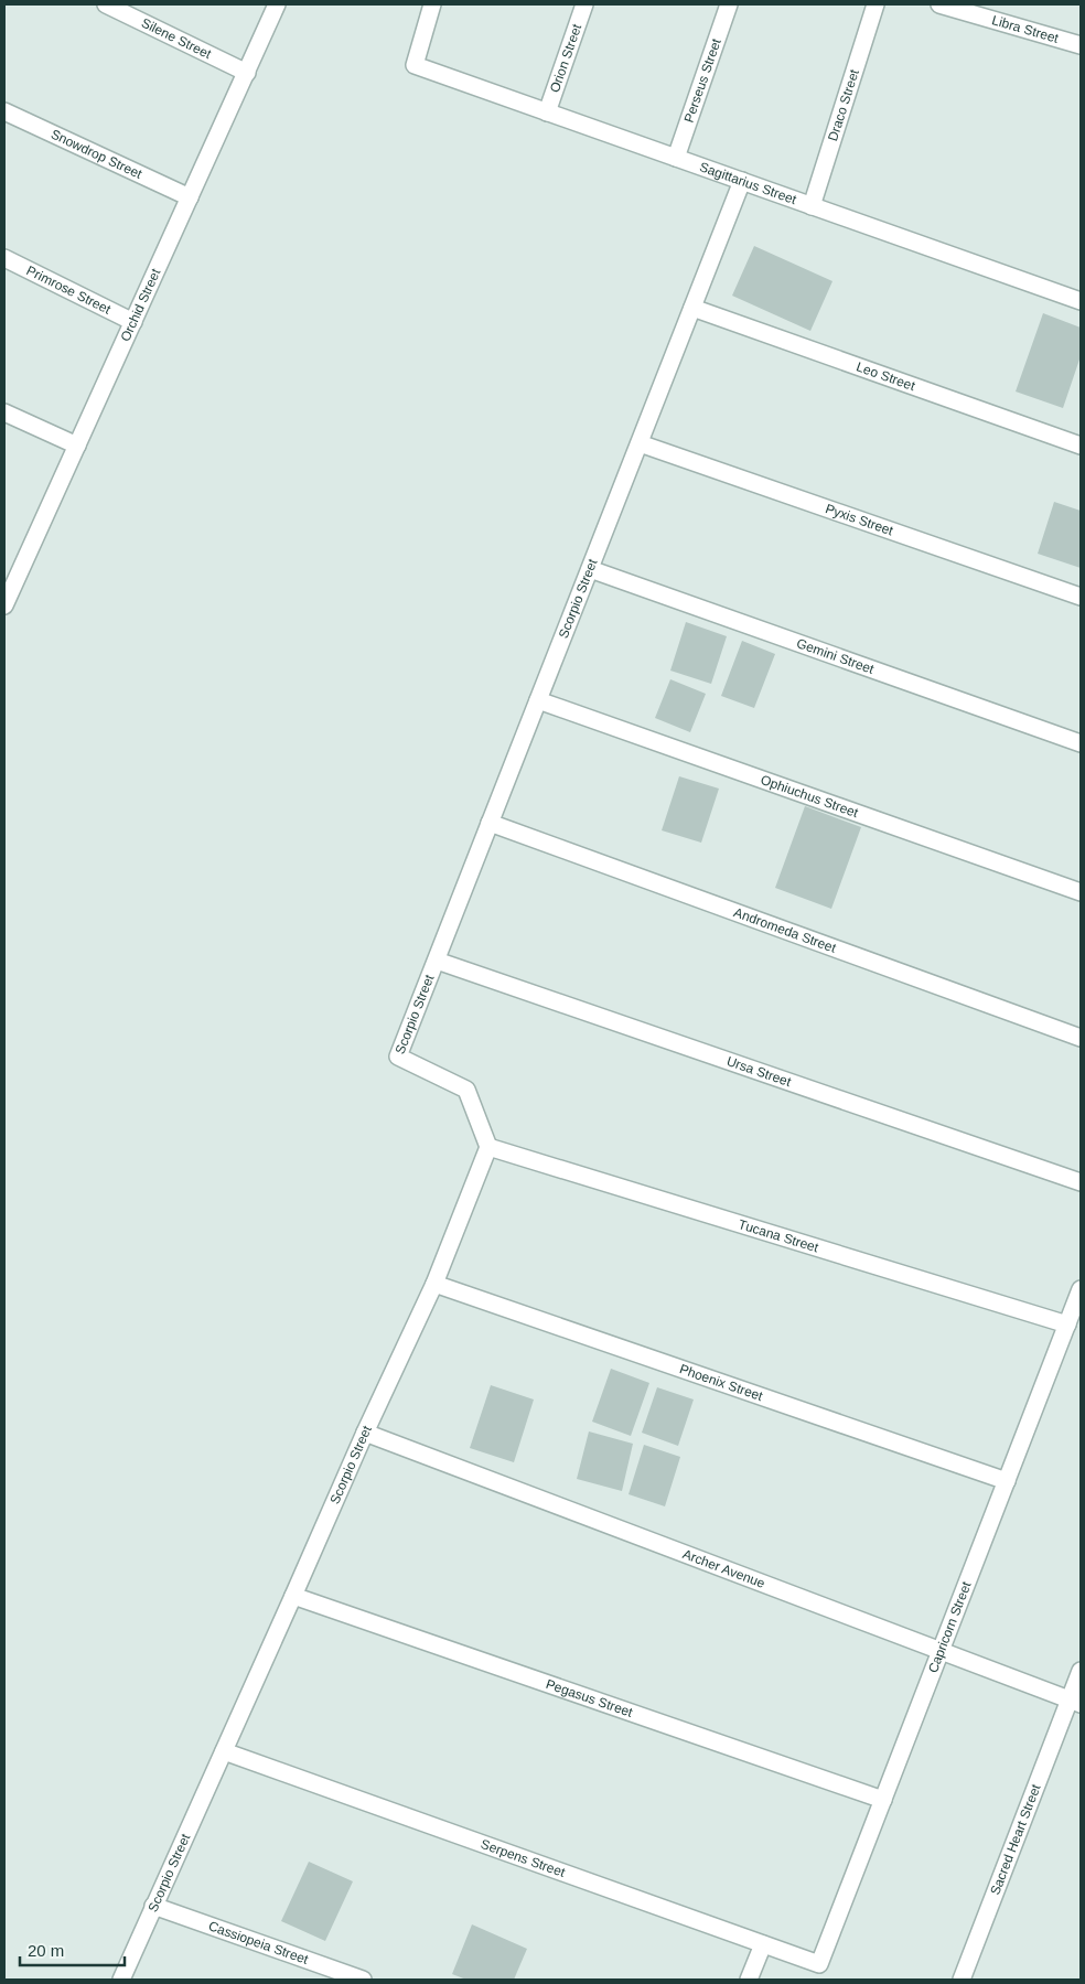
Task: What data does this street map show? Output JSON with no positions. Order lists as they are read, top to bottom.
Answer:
{
  "streets": {
    "street": [
      "Libra Street",
      "Silene Street",
      "Orion Street",
      "Perseus Street",
      "Draco Street",
      "Snowdrop Street",
      "Sagittarius Street",
      "Primrose Street",
      "Orchid Street",
      "Leo Street",
      "Pyxis Street",
      "Scorpio Street",
      "Gemini Street",
      "Ophiuchus Street",
      "Andromeda Street",
      "Ursa Street",
      "Tucana Street",
      "Phoenix Street",
      "Archer Avenue",
      "Capricorn Street",
      "Pegasus Street",
      "Sacred Heart Street",
      "Serpens Street",
      "Cassiopeia Street"
    ]
  },
  "crossings": [
    ["Silene Street", "Orchid Street"],
    ["Orion Street", "Sagittarius Street"],
    ["Perseus Street", "Sagittarius Street"],
    ["Draco Street", "Sagittarius Street"],
    ["Snowdrop Street", "Orchid Street"],
    ["Sagittarius Street", "Scorpio Street"],
    ["Primrose Street", "Orchid Street"],
    ["Leo Street", "Scorpio Street"],
    ["Pyxis Street", "Scorpio Street"],
    ["Scorpio Street", "Gemini Street"],
    ["Scorpio Street", "Ophiuchus Street"],
    ["Scorpio Street", "Andromeda Street"],
    ["Scorpio Street", "Ursa Street"],
    ["Scorpio Street", "Tucana Street"],
    ["Scorpio Street", "Phoenix Street"],
    ["Scorpio Street", "Archer Avenue"],
    ["Scorpio Street", "Pegasus Street"],
    ["Scorpio Street", "Serpens Street"],
    ["Scorpio Street", "Cassiopeia Street"],
    ["Tucana Street", "Capricorn Street"],
    ["Phoenix Street", "Capricorn Street"],
    ["Archer Avenue", "Capricorn Street"],
    ["Archer Avenue", "Sacred Heart Street"],
    ["Capricorn Street", "Pegasus Street"],
    ["Capricorn Street", "Serpens Street"]
  ],
  "scale_bar": "20 m"
}
